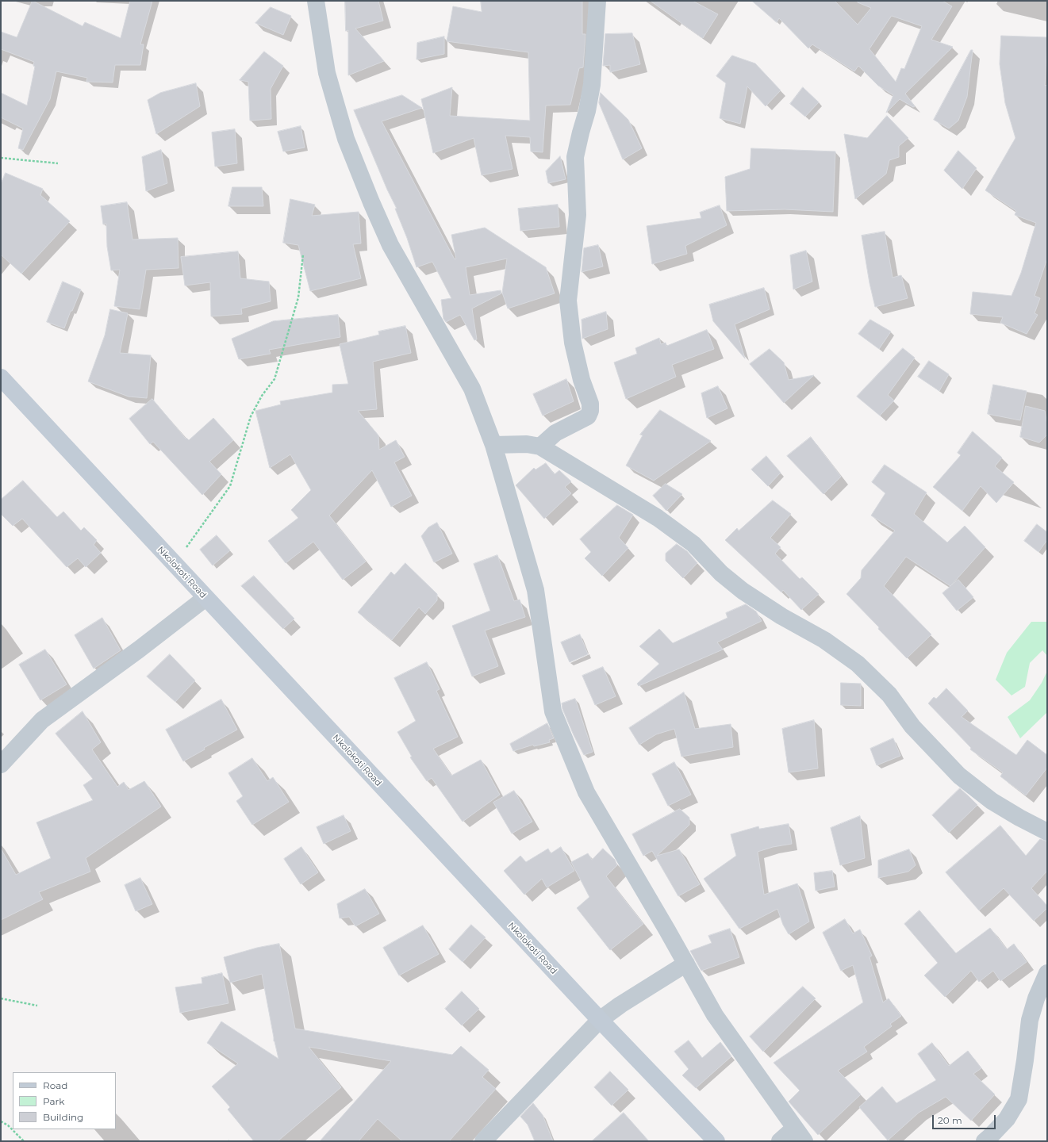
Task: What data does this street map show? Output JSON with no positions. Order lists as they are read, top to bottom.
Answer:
{
  "streets": {
    "main road": ["Nkolokoti Road"]
  },
  "legend": ["Road", "Park", "Building"],
  "scale_bar": "20 m"
}
